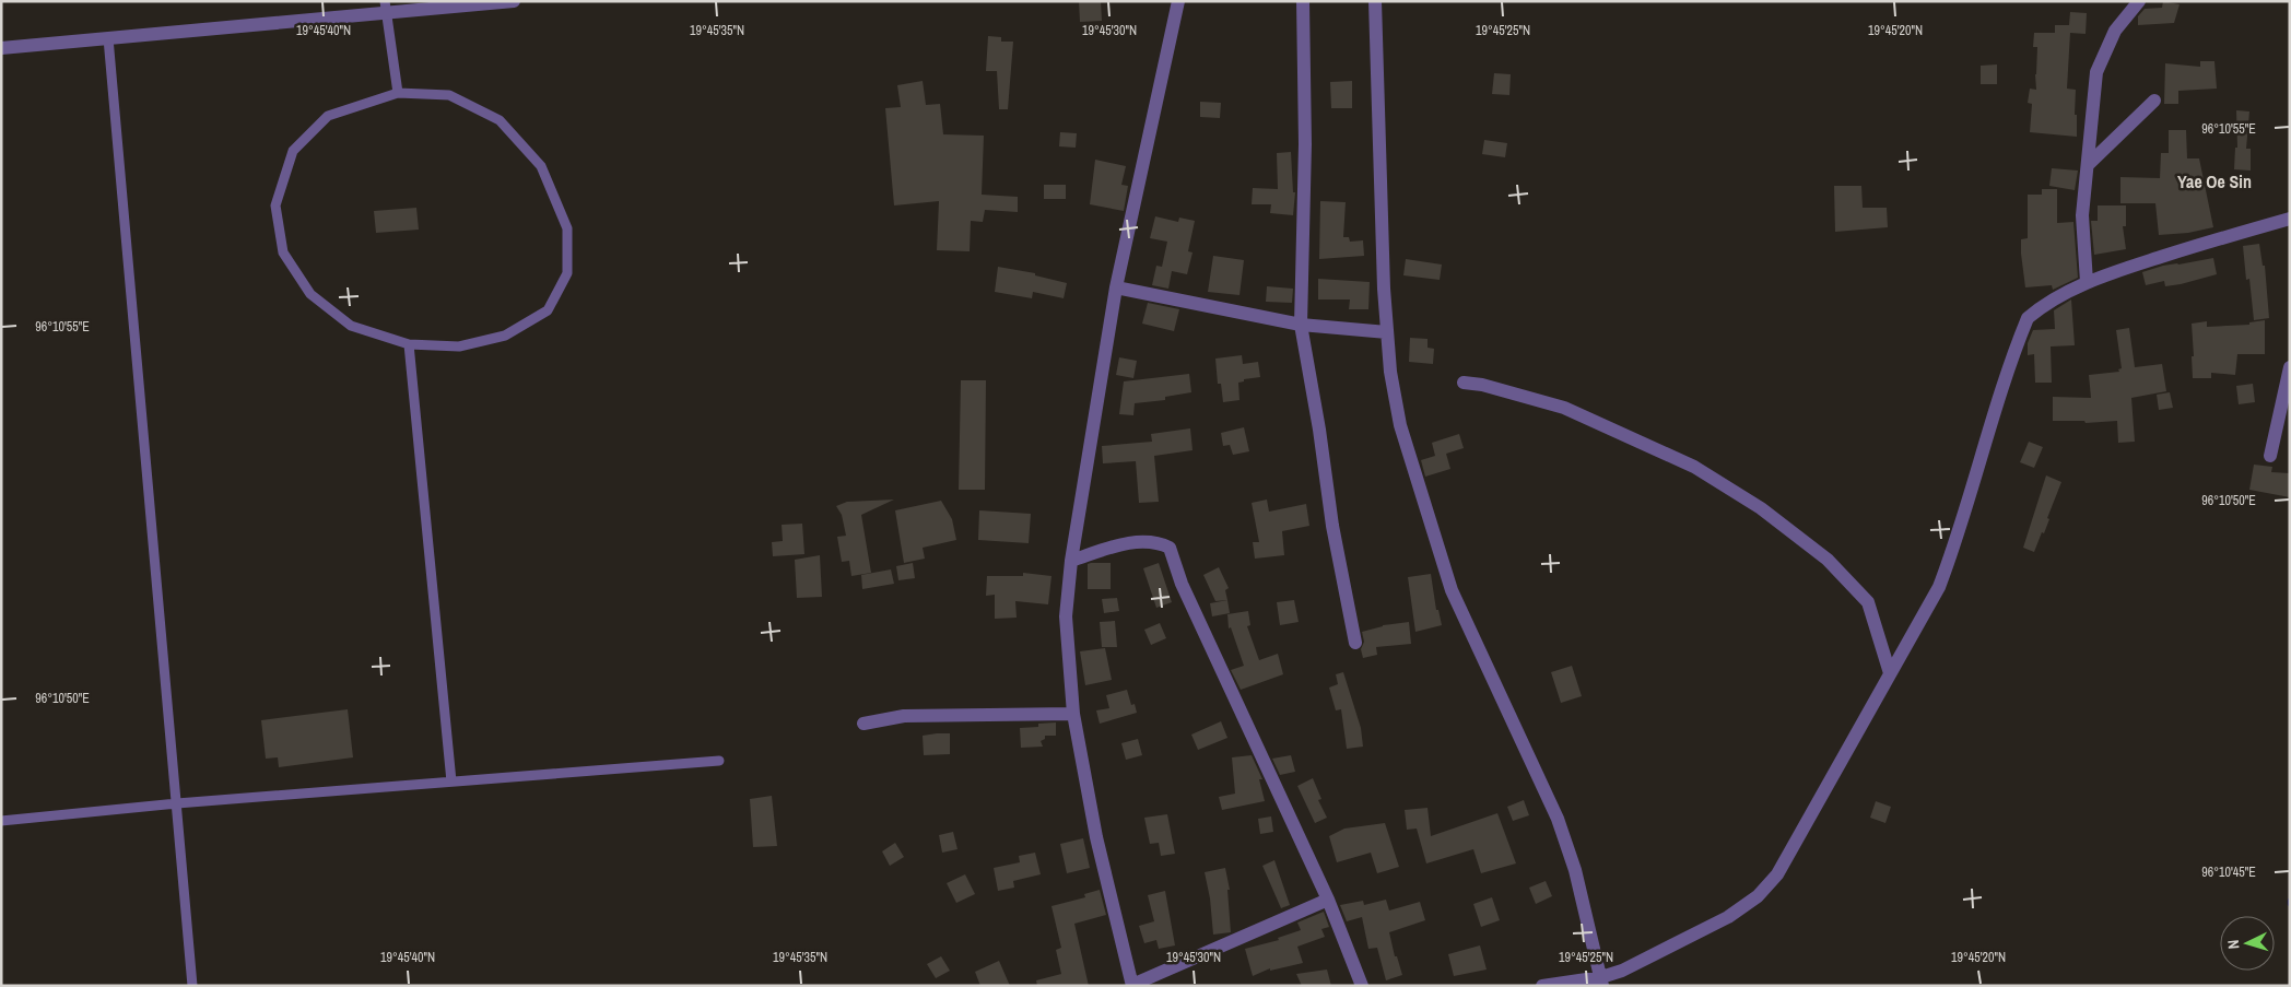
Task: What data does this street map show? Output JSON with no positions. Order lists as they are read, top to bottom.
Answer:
{
  "districts": ["Yae Oe Sin"],
  "north": "left",
  "coordinates": [
    "19°45'40\"N",
    "19°45'35\"N",
    "19°45'30\"N",
    "19°45'25\"N",
    "19°45'20\"N",
    "96°10'55\"E",
    "96°10'50\"E",
    "96°10'45\"E"
  ]
}
